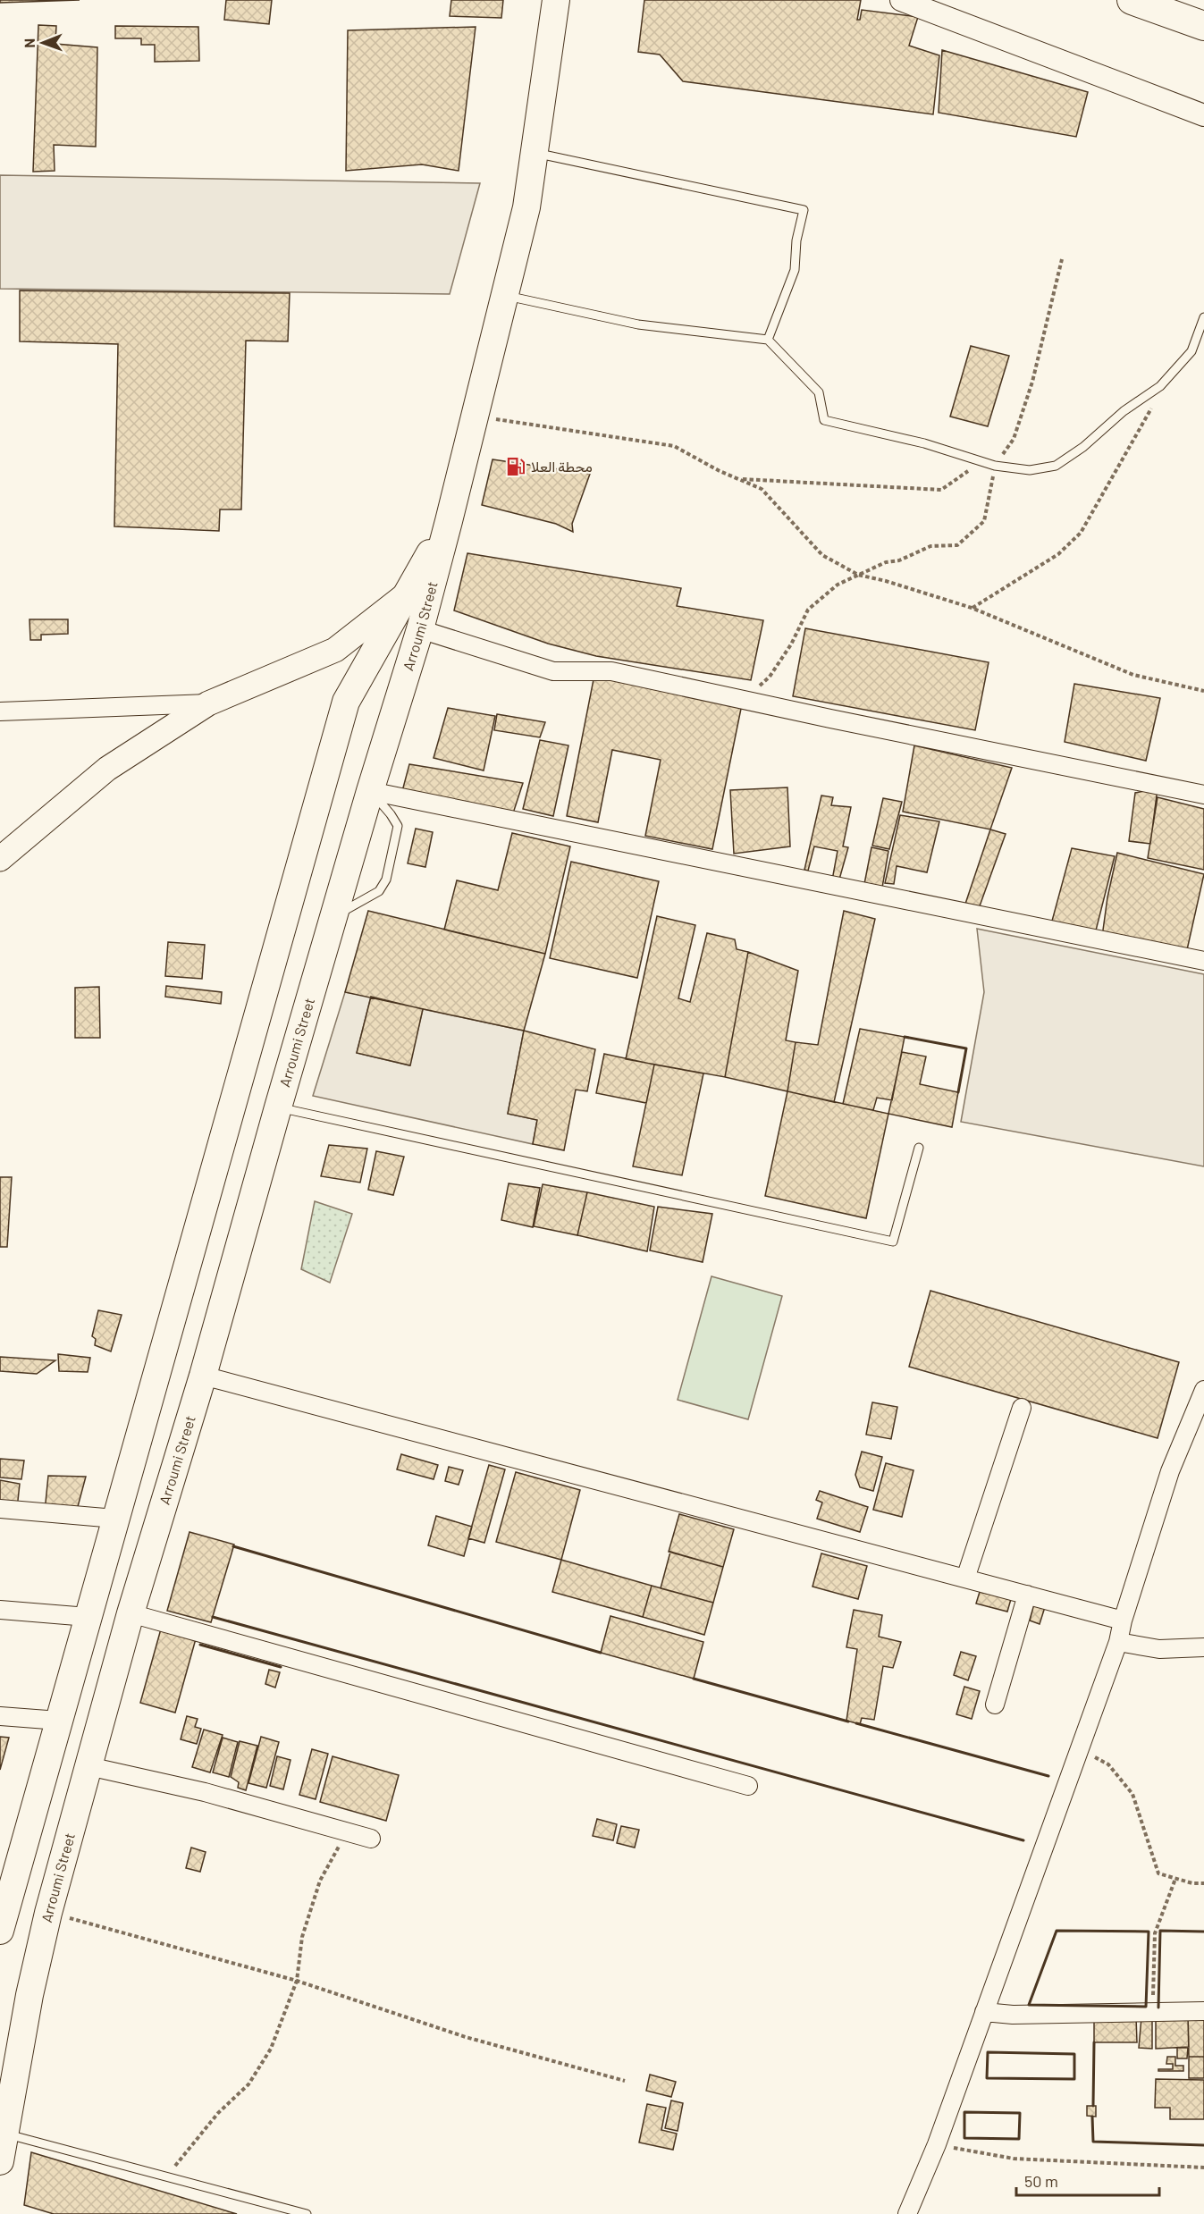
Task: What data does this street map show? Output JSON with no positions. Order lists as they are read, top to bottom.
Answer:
{
  "streets": {
    "main road": ["Arroumi Street"]
  },
  "places": {
    "fuel station": ["محطة العلا"]
  },
  "scale_bar": "50 m",
  "north": "left"
}
